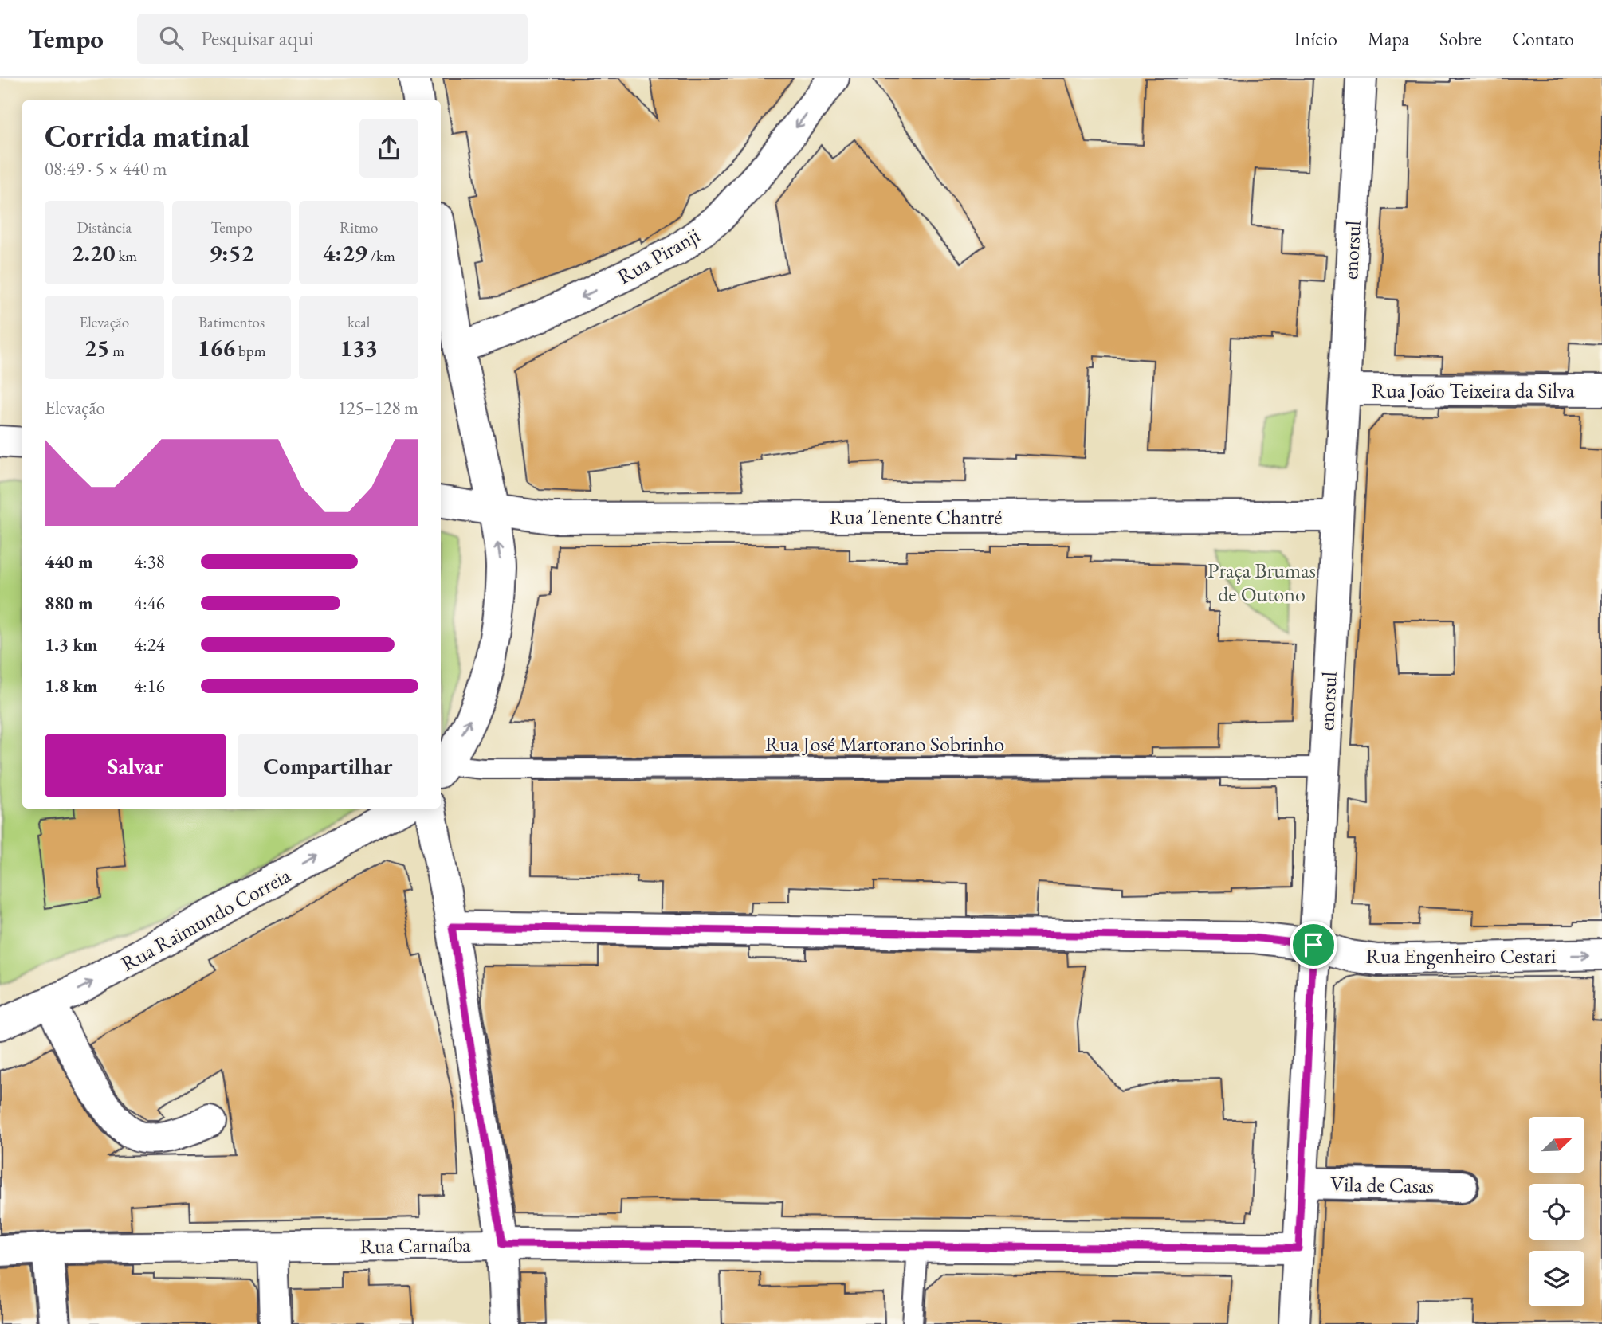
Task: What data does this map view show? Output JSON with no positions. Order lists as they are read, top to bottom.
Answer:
{
  "streets": {
    "street": [
      "enorsul",
      "Rua Piranji",
      "Rua João Teixeira da Silva",
      "Rua Tenente Chantré",
      "Rua Raimundo Correia",
      "Rua Engenheiro Cestari",
      "Vila de Casas",
      "Rua Carnaíba"
    ],
    "lane": ["Rua José Martorano Sobrinho"]
  },
  "crossings": [
    ["enorsul", "Rua João Teixeira da Silva"],
    ["enorsul", "Rua Tenente Chantré"],
    ["enorsul", "Rua José Martorano Sobrinho"],
    ["enorsul", "Rua Engenheiro Cestari"],
    ["enorsul", "Vila de Casas"],
    ["enorsul", "Rua Carnaíba"]
  ],
  "one_way": ["Rua Piranji", "Rua Raimundo Correia"],
  "parks": ["Praça Brumas de Outono"],
  "north": "top right",
  "page": {
    "header": "Tempo",
    "search": "Pesquisar aqui",
    "nav": [
      "Início",
      "Mapa",
      "Sobre",
      "Contato"
    ],
    "heading": ["Corrida matinal", "08:49 · 5 × 440 m"],
    "stats": [
      ["Distância", "2.20 km"],
      ["Tempo", "9:52"],
      ["Ritmo", "4:29 /km"],
      ["Elevação", "25 m"],
      ["Batimentos", "166 bpm"],
      ["kcal", "133"]
    ],
    "chart": ["Elevação", "125–128 m"],
    "list": [
      {
        "name": "440 m",
        "note": "4:38"
      },
      {
        "name": "880 m",
        "note": "4:46"
      },
      {
        "name": "1.3 km",
        "note": "4:24"
      },
      {
        "name": "1.8 km",
        "note": "4:16"
      }
    ],
    "buttons": ["Salvar", "Compartilhar"]
  }
}
